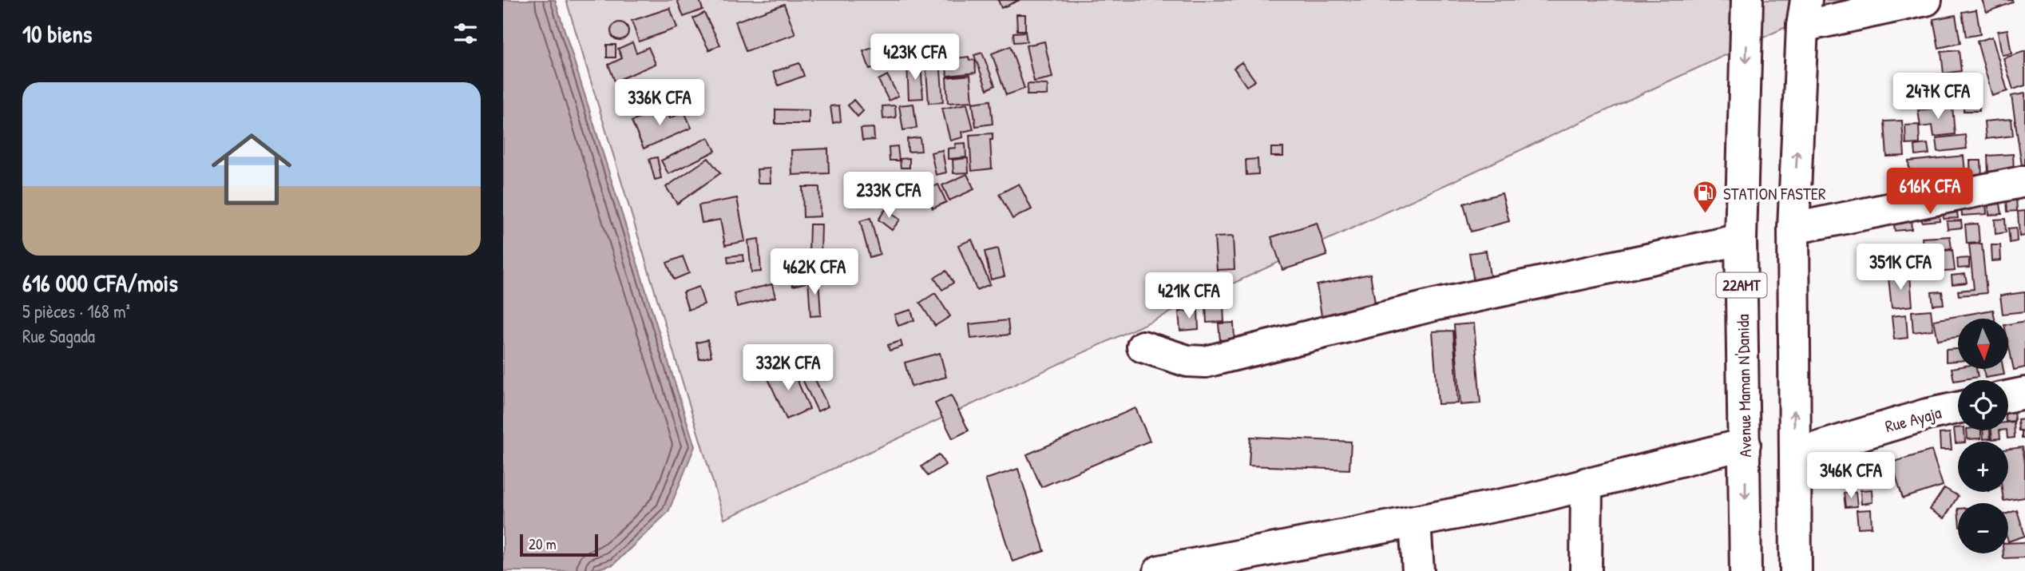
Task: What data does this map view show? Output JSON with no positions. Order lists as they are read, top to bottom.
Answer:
{
  "streets": {
    "main road": ["22AMT", "Avenue Maman N'Danida", "Rue Ayaja"]
  },
  "places": {
    "fuel station": ["STATION FASTER"]
  },
  "scale_bar": "20 m",
  "north": "bottom",
  "page": {
    "heading": "10 biens",
    "price": [
      "423K CFA",
      "247K CFA",
      "336K CFA",
      "616K CFA",
      "233K CFA",
      "351K CFA",
      "462K CFA",
      "421K CFA",
      "332K CFA",
      "346K CFA"
    ],
    "list": [
      {
        "name": "616 000 CFA/mois",
        "note": "5 pièces · 168 m² · Rue Sagada"
      }
    ],
    "map_buttons": ["+", "−"],
    "scale": "20 m"
  }
}
